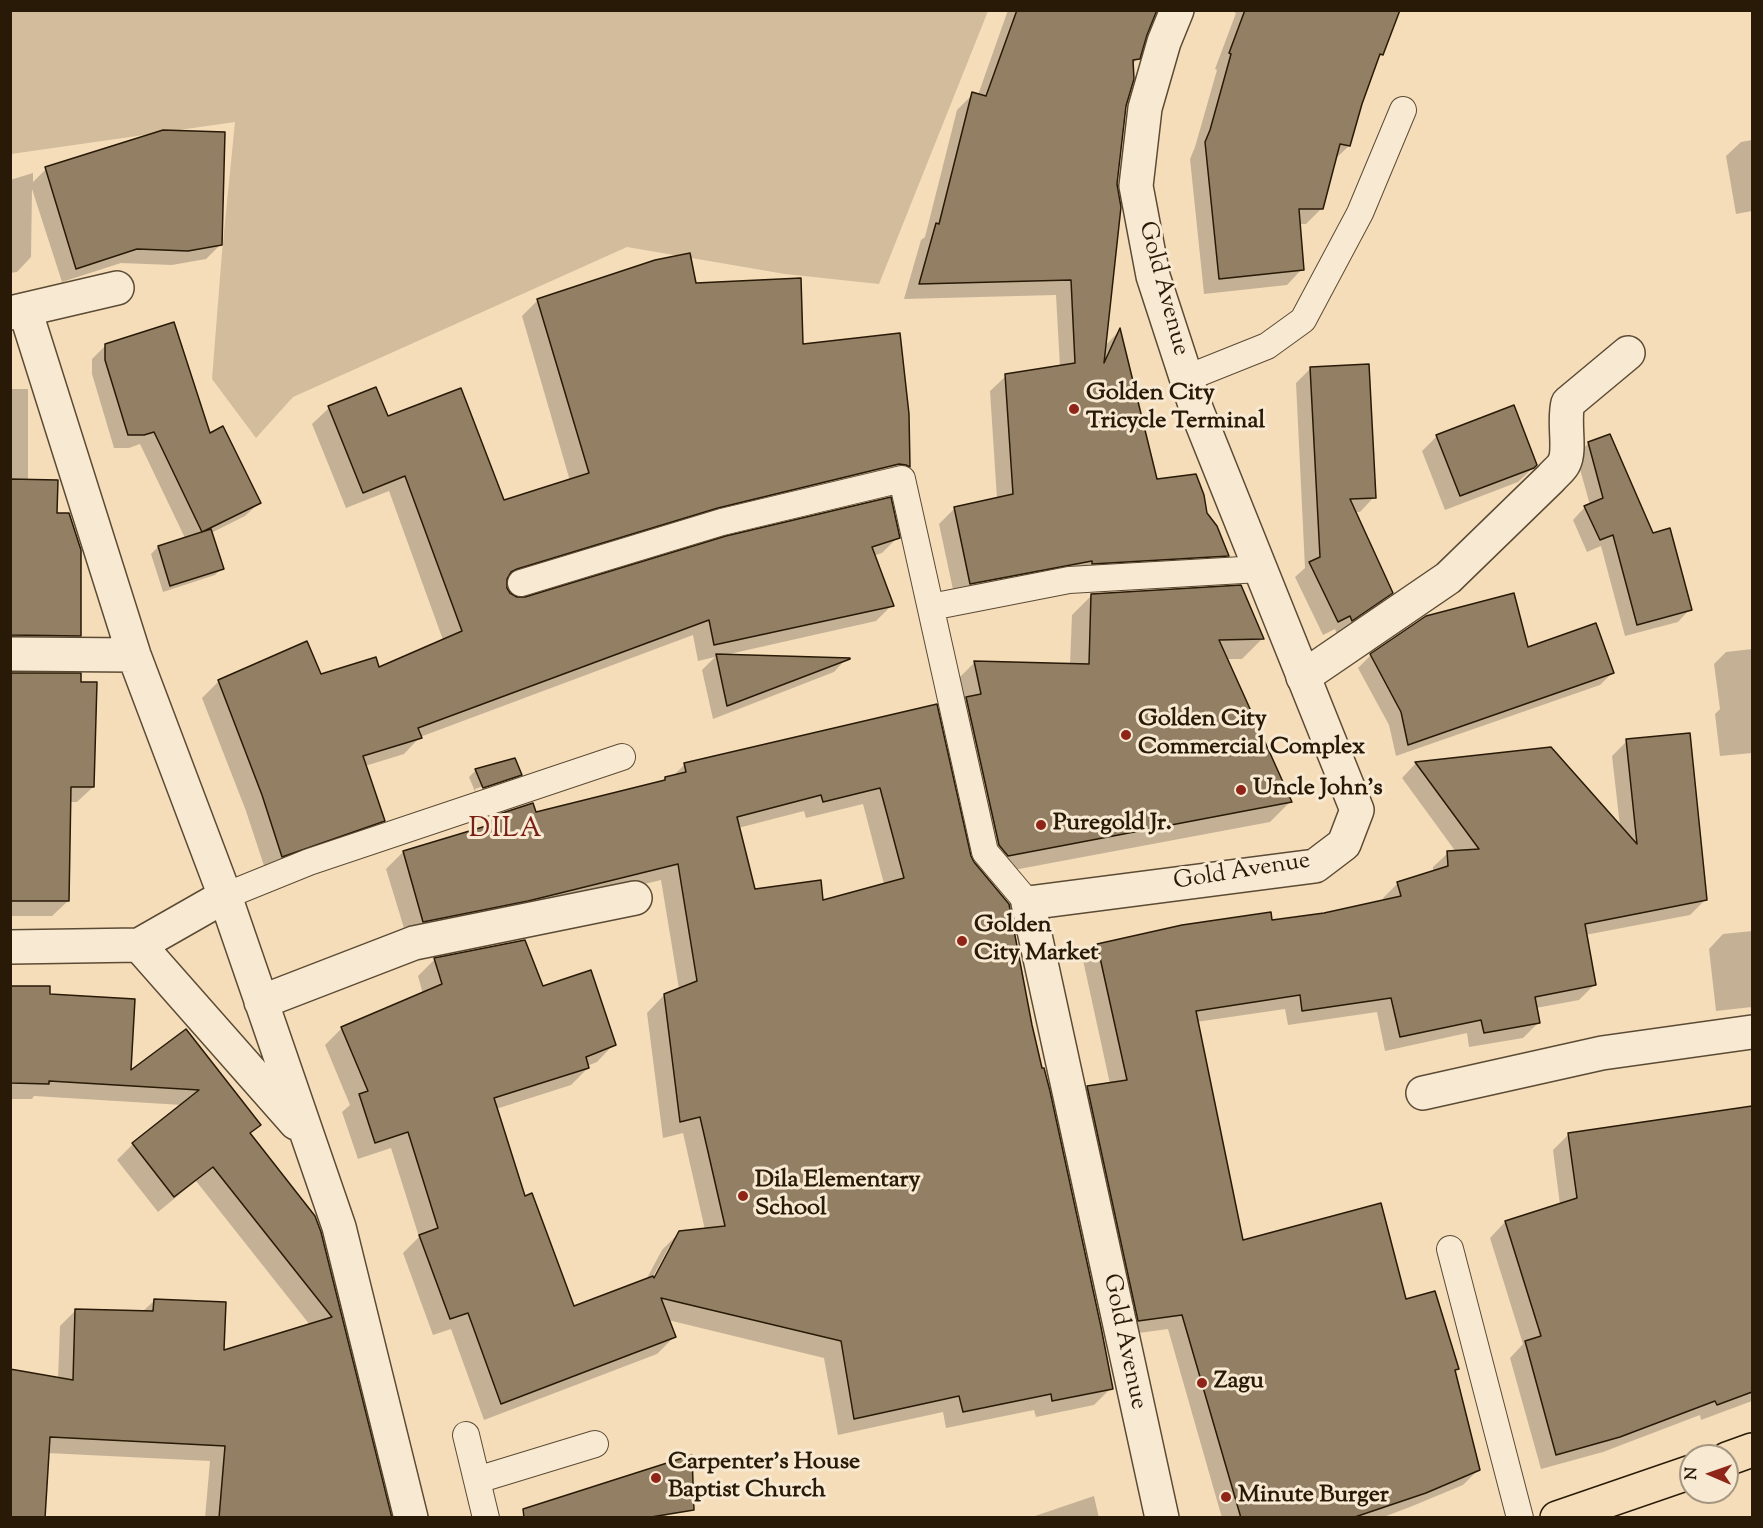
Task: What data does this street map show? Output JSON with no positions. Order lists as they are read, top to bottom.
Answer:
{
  "streets": {
    "street": ["Gold Avenue"]
  },
  "districts": ["DILA"],
  "places": [
    "Golden City Tricycle Terminal",
    "Golden City Commercial Complex",
    "Uncle John's",
    "Puregold Jr.",
    "Golden City Market",
    "Dila Elementary School",
    "Zagu",
    "Carpenter's House Baptist Church",
    "Minute Burger"
  ],
  "north": "left"
}
